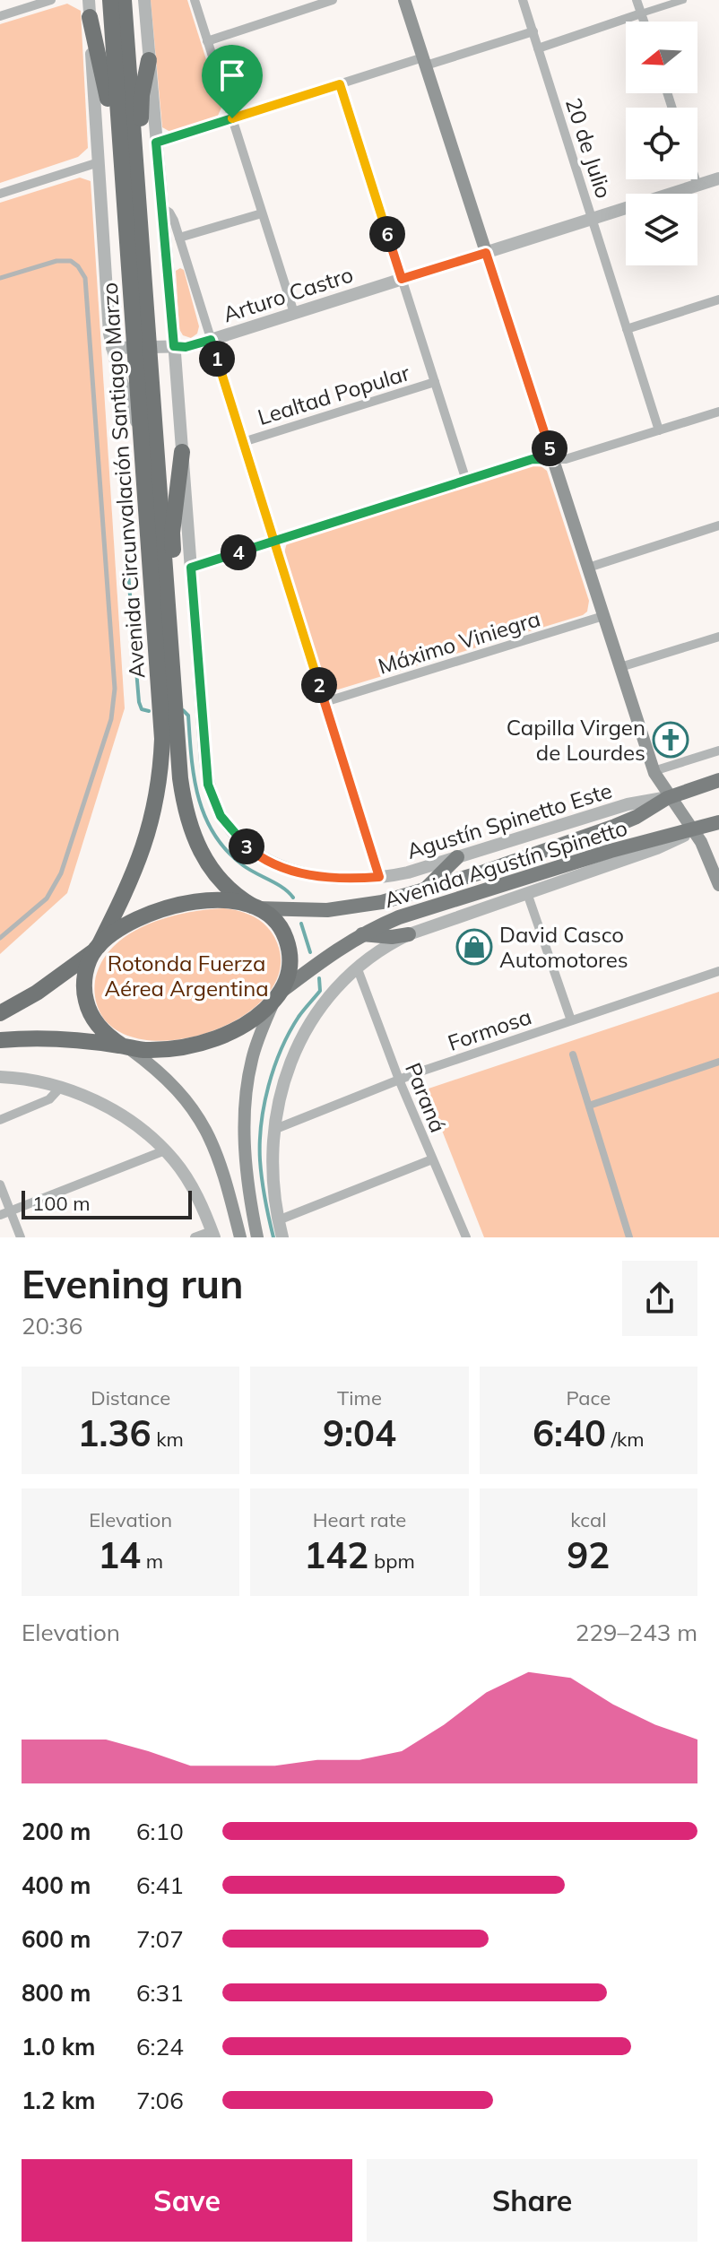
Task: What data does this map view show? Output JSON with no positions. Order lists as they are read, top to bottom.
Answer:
{
  "streets": {
    "highway": ["Avenida Circunvalación Santiago Marzo"],
    "main road": ["Avenida Agustín Spinetto"],
    "street": [
      "20 de Julio",
      "Arturo Castro",
      "Lealtad Popular",
      "Máximo Viniegra",
      "Agustín Spinetto Este",
      "Formosa",
      "Paraná"
    ]
  },
  "crossings": [
    ["20 de Julio", "Arturo Castro"],
    ["Arturo Castro", "Avenida Circunvalación Santiago Marzo"],
    ["Arturo Castro", "Agustín Spinetto Este"],
    ["Avenida Circunvalación Santiago Marzo", "Avenida Agustín Spinetto"],
    ["Agustín Spinetto Este", "Avenida Agustín Spinetto"],
    ["Formosa", "Paraná"]
  ],
  "parks": ["Rotonda Fuerza Aérea Argentina"],
  "places": {
    "church": ["Capilla Virgen de Lourdes"],
    "shop": ["David Casco Automotores"]
  },
  "scale_bar": "100 m",
  "north": "left",
  "page": {
    "pins": [
      "6",
      "1",
      "5",
      "4",
      "2",
      "3"
    ],
    "scale": "100 m",
    "heading": ["Evening run", "20:36"],
    "stats": [
      ["Distance", "1.36 km"],
      ["Time", "9:04"],
      ["Pace", "6:40 /km"],
      ["Elevation", "14 m"],
      ["Heart rate", "142 bpm"],
      ["kcal", "92"]
    ],
    "chart": ["Elevation", "229–243 m"],
    "list": [
      {
        "name": "200 m",
        "note": "6:10"
      },
      {
        "name": "400 m",
        "note": "6:41"
      },
      {
        "name": "600 m",
        "note": "7:07"
      },
      {
        "name": "800 m",
        "note": "6:31"
      },
      {
        "name": "1.0 km",
        "note": "6:24"
      },
      {
        "name": "1.2 km",
        "note": "7:06"
      }
    ],
    "buttons": ["Save", "Share"]
  }
}
